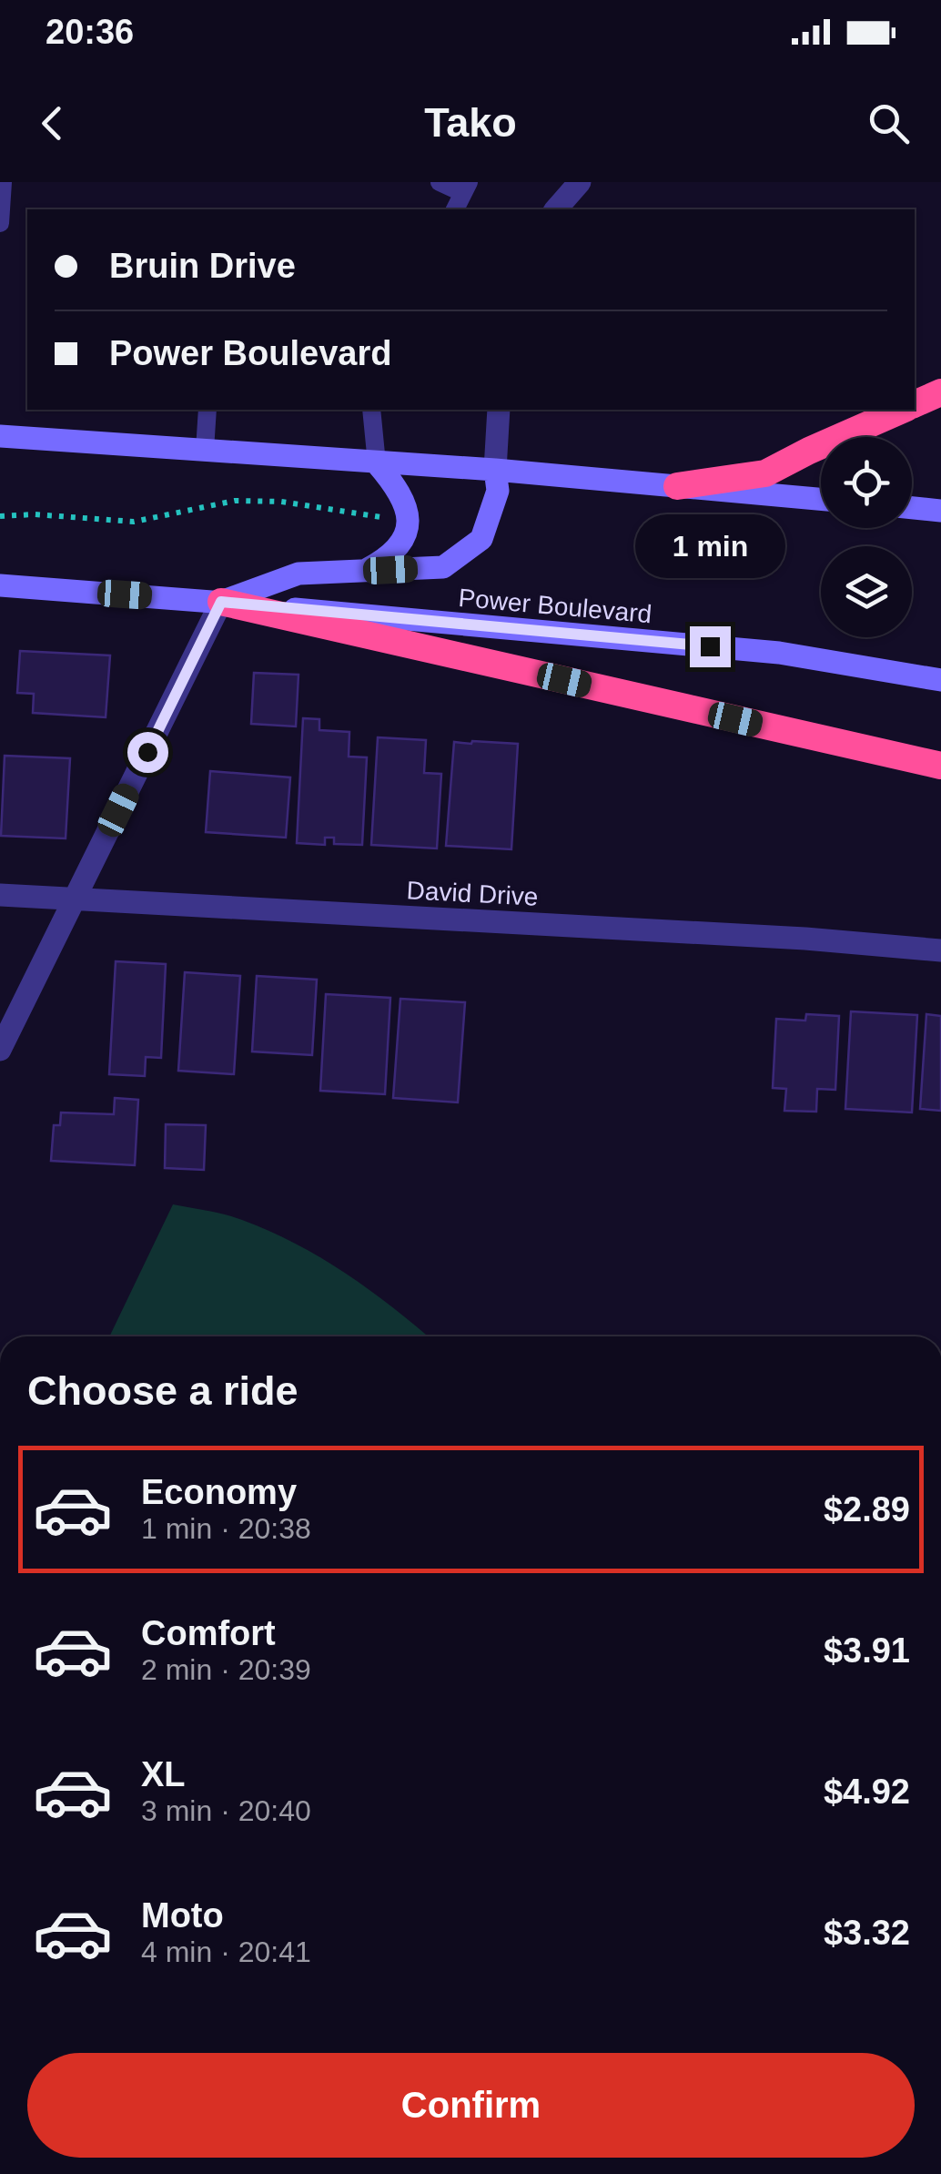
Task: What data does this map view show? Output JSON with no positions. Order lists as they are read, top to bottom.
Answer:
{
  "streets": {
    "main road": ["Power Boulevard"],
    "street": ["David Drive"]
  },
  "page": {
    "status": "20:36",
    "header": "Tako",
    "banner": ["Bruin Drive", "Power Boulevard"],
    "bubble": "1 min",
    "heading": "Choose a ride",
    "list": [
      {
        "name": "Economy",
        "note": "1 min · 20:38",
        "value": "$2.89"
      },
      {
        "name": "Comfort",
        "note": "2 min · 20:39",
        "value": "$3.91"
      },
      {
        "name": "XL",
        "note": "3 min · 20:40",
        "value": "$4.92"
      },
      {
        "name": "Moto",
        "note": "4 min · 20:41",
        "value": "$3.32"
      }
    ],
    "buttons": "Confirm"
  }
}
